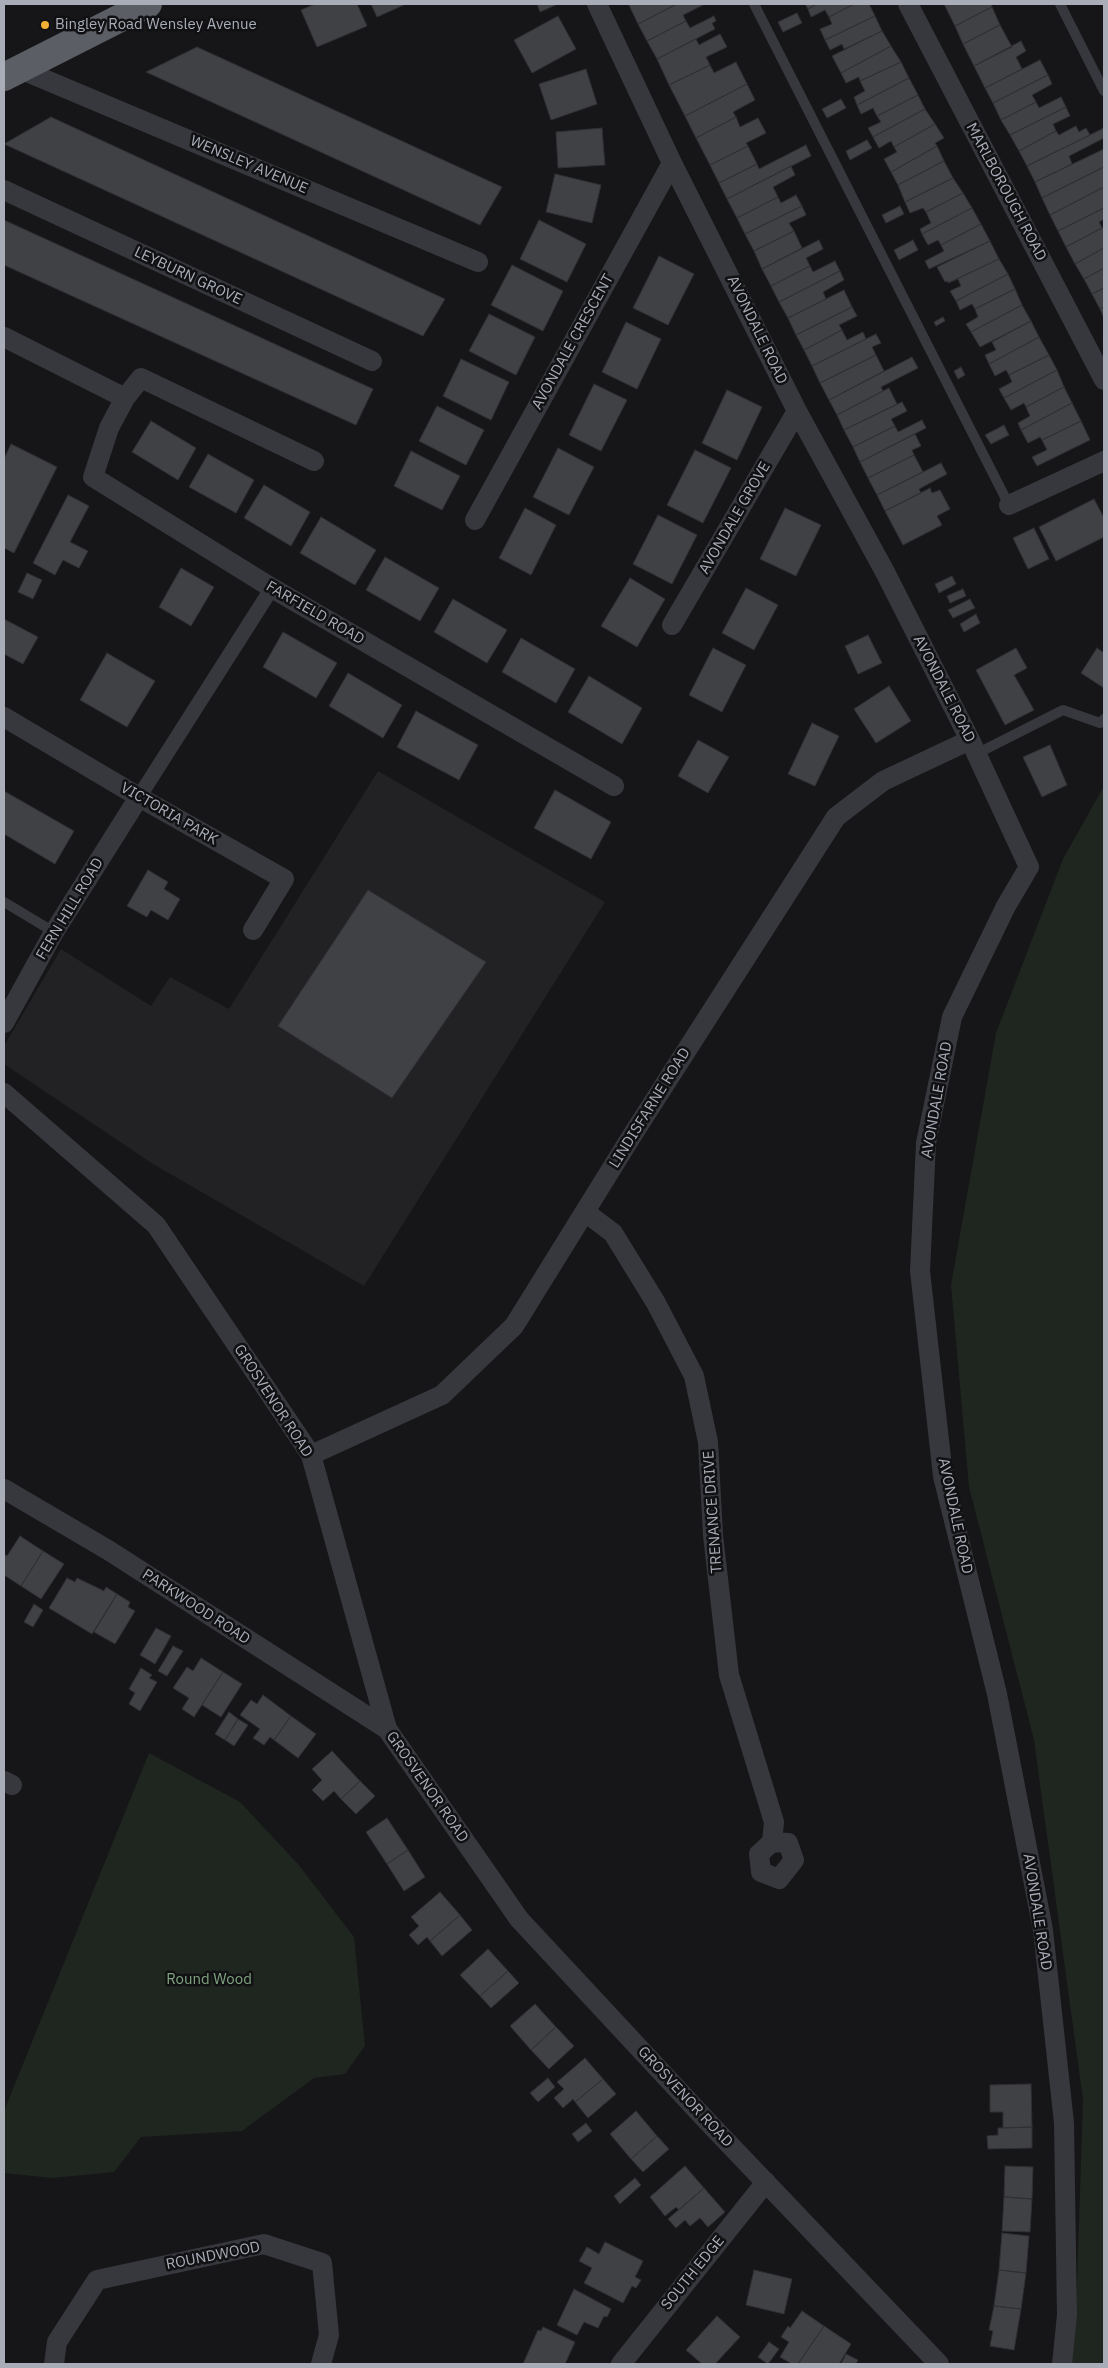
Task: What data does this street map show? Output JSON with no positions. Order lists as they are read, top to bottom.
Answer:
{
  "streets": {
    "street": [
      "WENSLEY AVENUE",
      "MARLBOROUGH ROAD",
      "LEYBURN GROVE",
      "AVONDALE ROAD",
      "AVONDALE CRESCENT",
      "AVONDALE GROVE",
      "FARFIELD ROAD",
      "VICTORIA PARK",
      "FERN HILL ROAD",
      "LINDISFARNE ROAD",
      "GROSVENOR ROAD",
      "TRENANCE DRIVE",
      "PARKWOOD ROAD",
      "ROUNDWOOD",
      "SOUTH EDGE"
    ]
  },
  "crossings": [
    ["AVONDALE ROAD", "AVONDALE CRESCENT"],
    ["AVONDALE ROAD", "AVONDALE GROVE"],
    ["AVONDALE ROAD", "LINDISFARNE ROAD"],
    ["VICTORIA PARK", "FERN HILL ROAD"],
    ["LINDISFARNE ROAD", "GROSVENOR ROAD"],
    ["LINDISFARNE ROAD", "TRENANCE DRIVE"],
    ["GROSVENOR ROAD", "PARKWOOD ROAD"],
    ["GROSVENOR ROAD", "SOUTH EDGE"]
  ],
  "parks": ["Round Wood"],
  "places": ["Bingley Road Wensley Avenue"]
}
